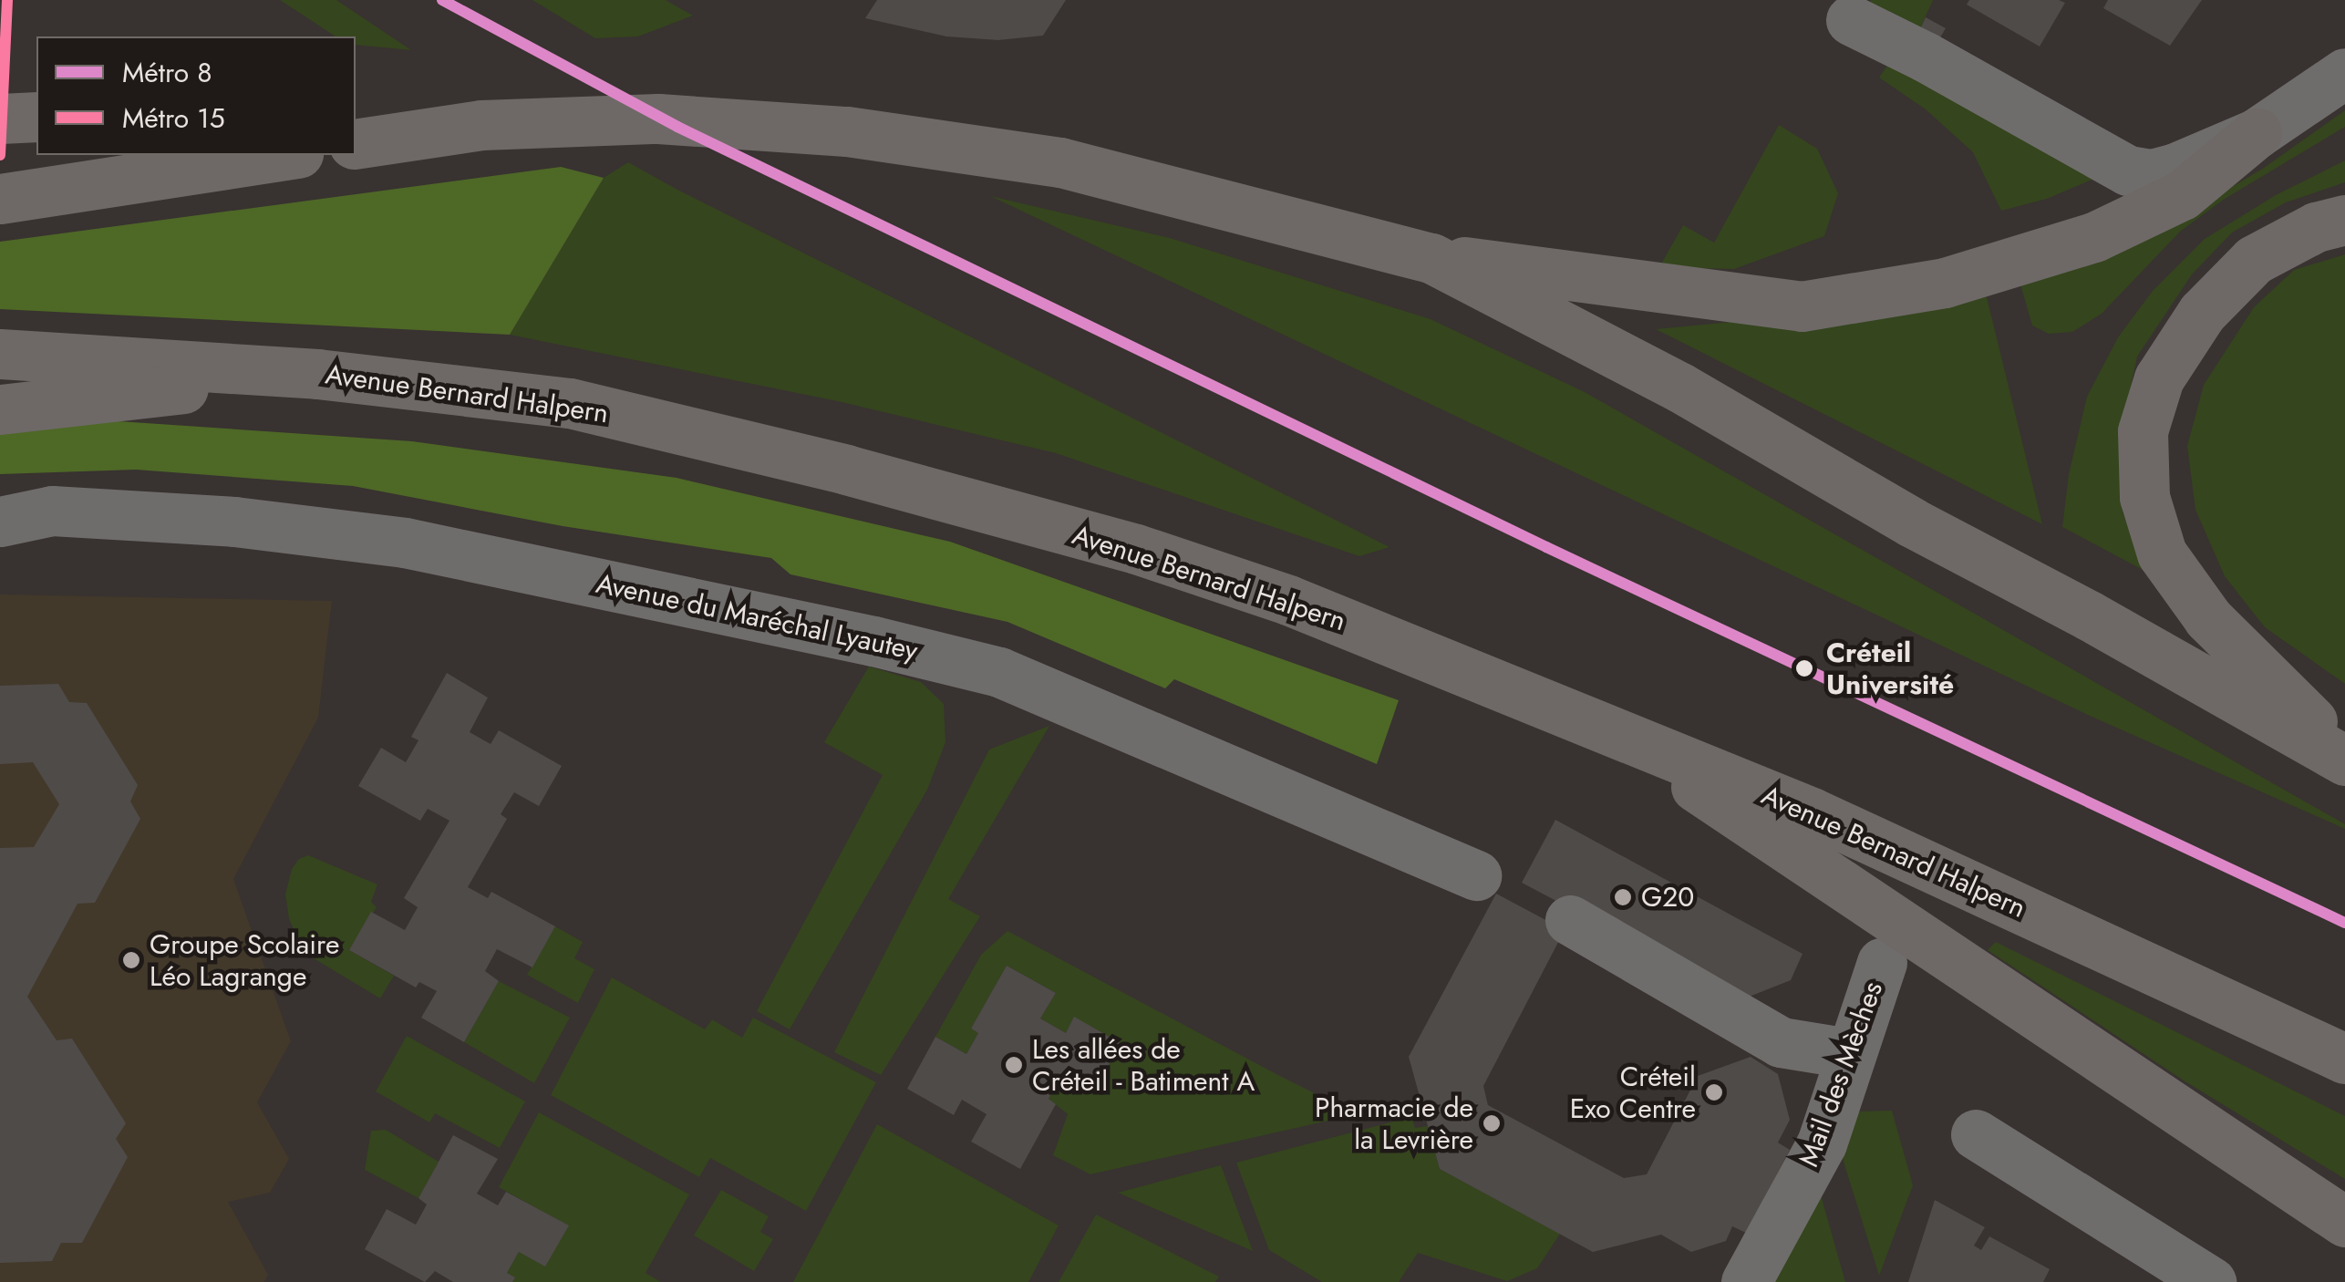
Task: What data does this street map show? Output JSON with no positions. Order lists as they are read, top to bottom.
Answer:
{
  "streets": {
    "highway": ["Avenue Bernard Halpern"],
    "street": ["Avenue du Maréchal Lyautey", "Mail des Mèches"]
  },
  "places": [
    "Créteil Université",
    "G20",
    "Groupe Scolaire Léo Lagrange",
    "Les allées de Créteil - Batiment A",
    "Créteil Exo Centre",
    "Pharmacie de la Levrière"
  ],
  "lines": ["metro line 8", "metro line 15"],
  "legend": ["Métro 8", "Métro 15"]
}
